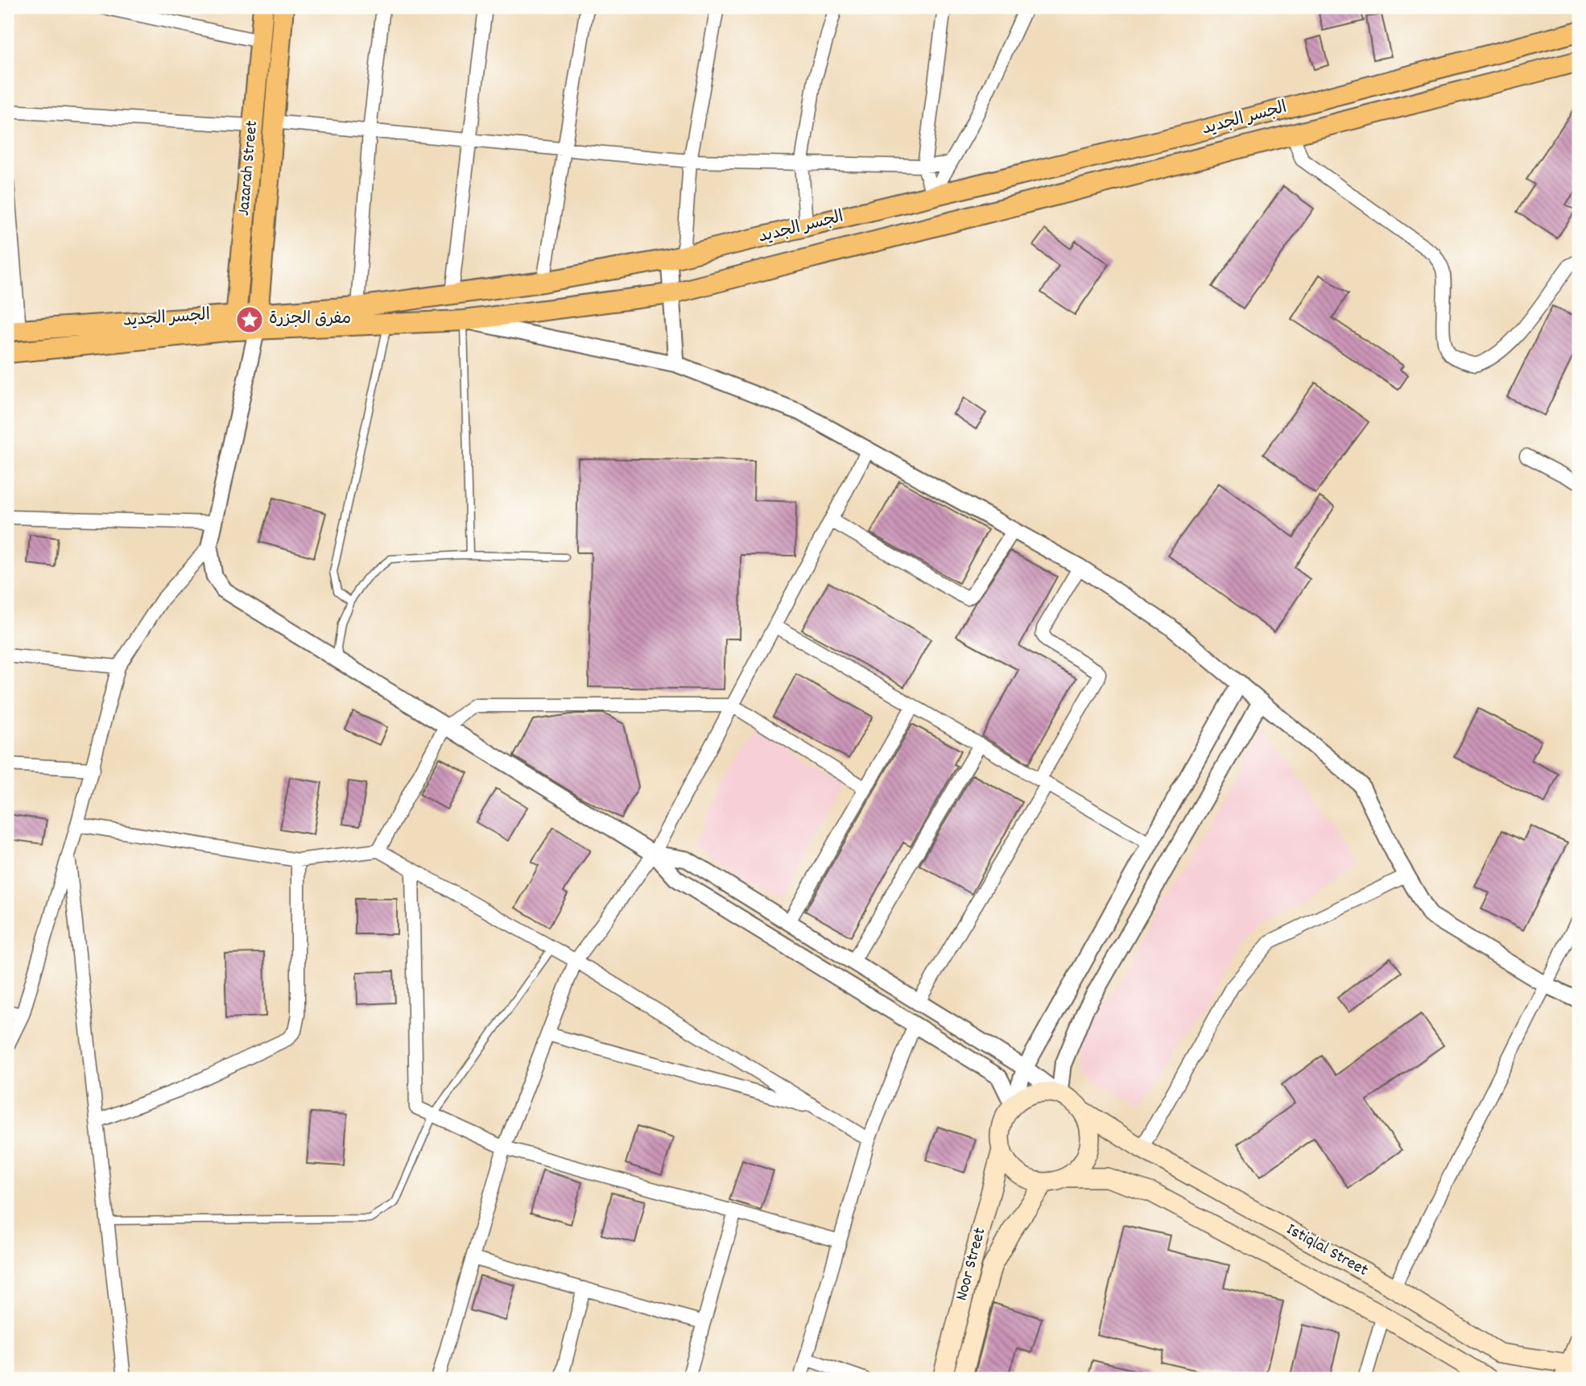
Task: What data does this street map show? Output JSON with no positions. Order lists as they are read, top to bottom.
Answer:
{
  "streets": {
    "main road": [
      "الجسر الجديد",
      "Jazarah Street",
      "Istiqlal Street",
      "Noor Street"
    ]
  },
  "crossings": [
    ["الجسر الجديد", "Jazarah Street"],
    ["Istiqlal Street", "Noor Street"]
  ],
  "places": {
    "place": ["مفرق الجزرة"]
  }
}
